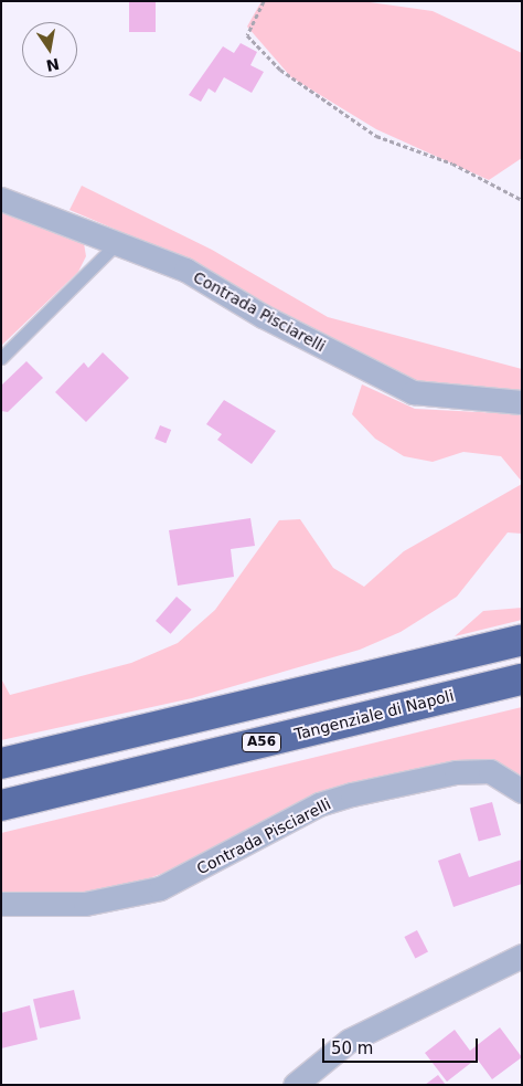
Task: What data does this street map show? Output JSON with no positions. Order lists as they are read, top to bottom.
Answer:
{
  "streets": {
    "highway": ["Tangenziale di Napoli", "A56"],
    "street": ["Contrada Pisciarelli"]
  },
  "scale_bar": "50 m",
  "north": "bottom"
}
